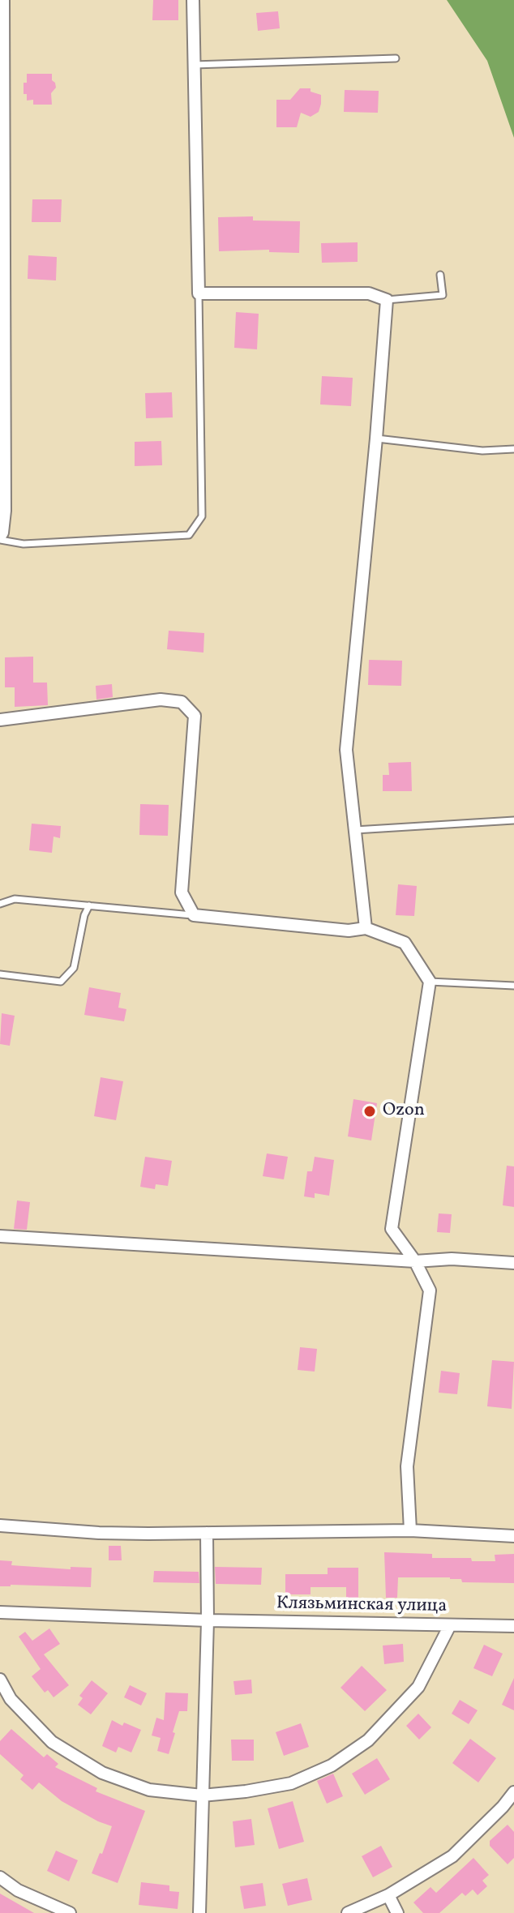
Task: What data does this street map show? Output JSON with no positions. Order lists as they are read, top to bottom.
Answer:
{
  "streets": {
    "street": ["Клязьминская улица"]
  },
  "places": ["Ozon"]
}
